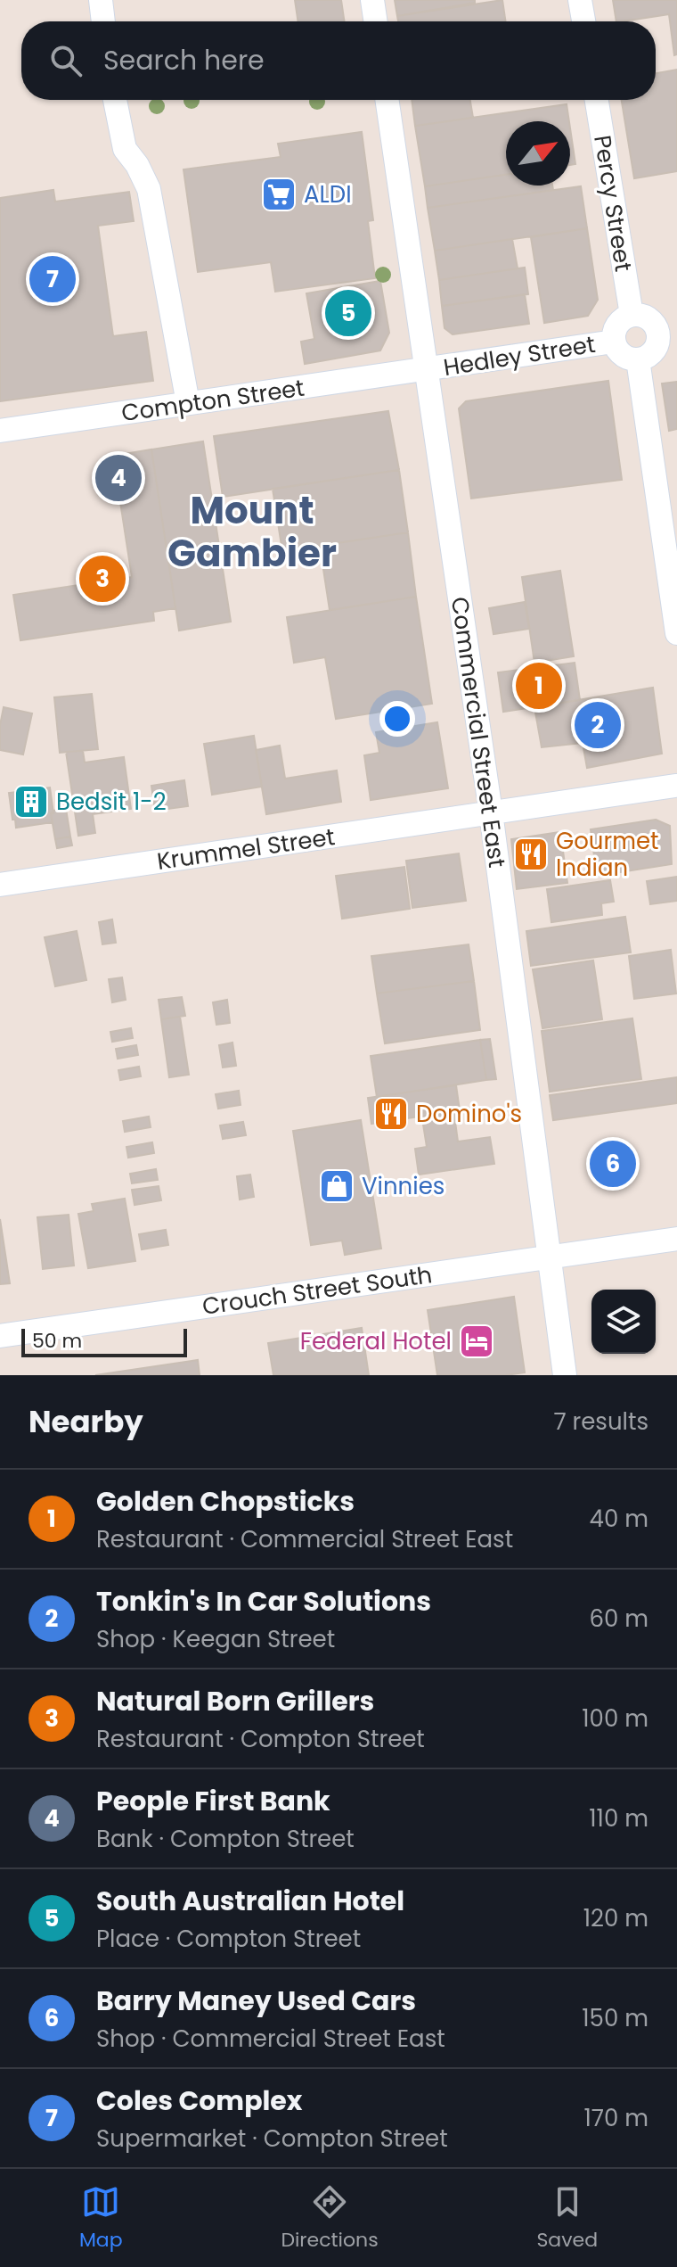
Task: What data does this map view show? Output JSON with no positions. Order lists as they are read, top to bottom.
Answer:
{
  "streets": {
    "street": [
      "Percy Street",
      "Hedley Street",
      "Compton Street",
      "Commercial Street East",
      "Krummel Street",
      "Crouch Street South"
    ]
  },
  "crossings": [
    ["Percy Street", "Hedley Street"],
    ["Hedley Street", "Compton Street"],
    ["Hedley Street", "Commercial Street East"],
    ["Compton Street", "Commercial Street East"],
    ["Commercial Street East", "Krummel Street"],
    ["Commercial Street East", "Crouch Street South"]
  ],
  "districts": ["Mount Gambier"],
  "places": {
    "supermarket": ["ALDI"],
    "building": ["Bedsit 1-2"],
    "restaurant": ["Gourmet Indian", "Domino's"],
    "shop": ["Vinnies"],
    "hotel": ["Federal Hotel"]
  },
  "scale_bar": "50 m",
  "north": "top right",
  "page": {
    "search": "Search here",
    "pins": [
      "7",
      "5",
      "4",
      "3",
      "1",
      "2",
      "6"
    ],
    "scale": "50 m",
    "heading": ["Nearby", "7 results"],
    "list": [
      {
        "mark": "1",
        "name": "Golden Chopsticks",
        "note": "Restaurant · Commercial Street East",
        "value": "40 m"
      },
      {
        "mark": "2",
        "name": "Tonkin's In Car Solutions",
        "note": "Shop · Keegan Street",
        "value": "60 m"
      },
      {
        "mark": "3",
        "name": "Natural Born Grillers",
        "note": "Restaurant · Compton Street",
        "value": "100 m"
      },
      {
        "mark": "4",
        "name": "People First Bank",
        "note": "Bank · Compton Street",
        "value": "110 m"
      },
      {
        "mark": "5",
        "name": "South Australian Hotel",
        "note": "Place · Compton Street",
        "value": "120 m"
      },
      {
        "mark": "6",
        "name": "Barry Maney Used Cars",
        "note": "Shop · Commercial Street East",
        "value": "150 m"
      },
      {
        "mark": "7",
        "name": "Coles Complex",
        "note": "Supermarket · Compton Street",
        "value": "170 m"
      }
    ],
    "nav": ["Map", "Directions", "Saved"]
  }
}
